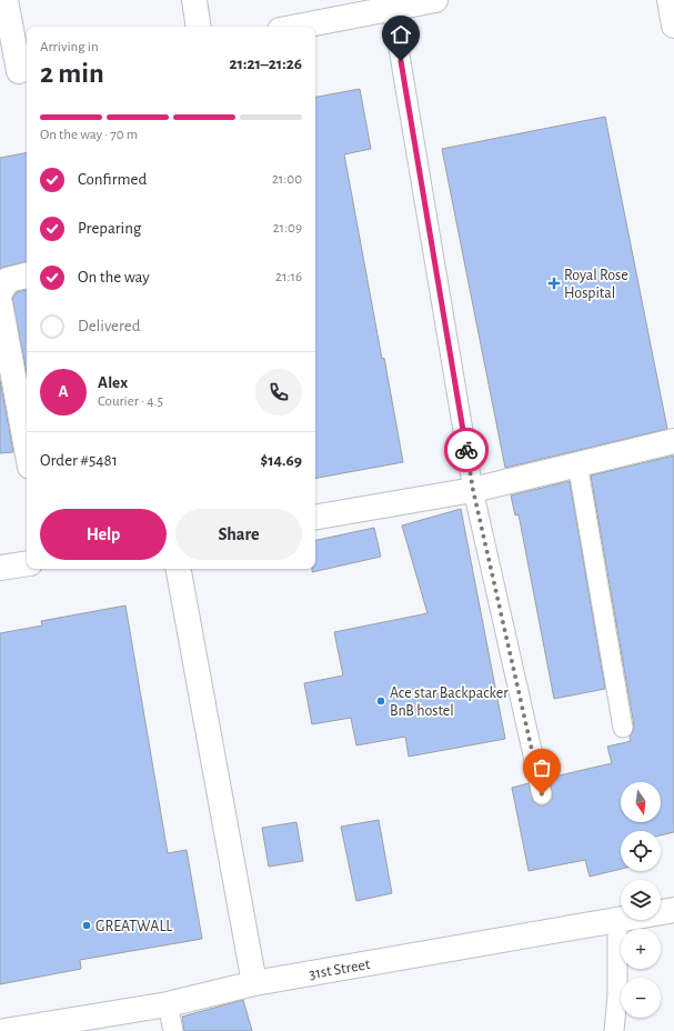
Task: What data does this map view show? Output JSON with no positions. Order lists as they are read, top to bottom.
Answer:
{
  "streets": {
    "street": ["31st Street"]
  },
  "places": {
    "health": ["Royal Rose Hospital"],
    "other": ["Ace star Backpacker BnB hostel", "GREATWALL"]
  },
  "north": "bottom",
  "page": {
    "heading": ["2 min", "Arriving in", "21:21–21:26"],
    "panel": [
      "Alex",
      "Courier · 4.5",
      "Order #5481",
      "$14.69"
    ],
    "bar": "On the way · 70 m",
    "list": [
      ["Confirmed", "21:00"],
      ["Preparing", "21:09"],
      ["On the way", "21:16"],
      "Delivered"
    ],
    "round": "A",
    "buttons": ["Help", "Share"],
    "map_buttons": ["+", "−"]
  }
}
